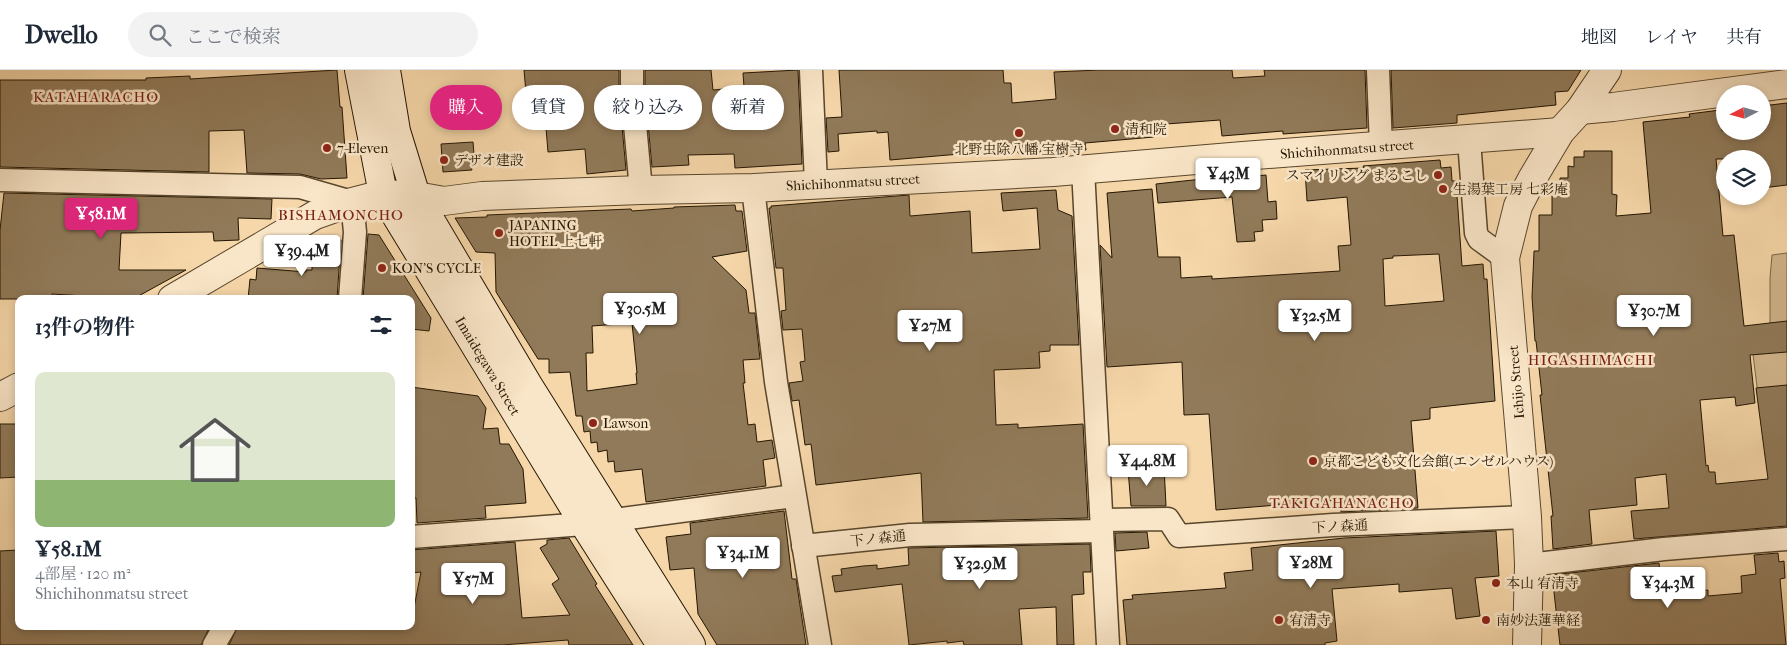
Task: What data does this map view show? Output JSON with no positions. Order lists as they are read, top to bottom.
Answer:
{
  "streets": {
    "street": [
      "Shichihonmatsu street",
      "Imaidegawa Street",
      "Ichijo Street",
      "下ノ森通"
    ]
  },
  "crossings": [
    ["Shichihonmatsu street", "Imaidegawa Street"],
    ["Shichihonmatsu street", "Ichijo Street"],
    ["Ichijo Street", "下ノ森通"]
  ],
  "districts": [
    "KATAHARACHO",
    "BISHAMONCHO",
    "HIGASHIMACHI",
    "TAKIGAHANACHO"
  ],
  "places": [
    "清和院",
    "北野虫除八幡 宝樹寺",
    "7-Eleven",
    "デザオ建設",
    "スマイリング まるこし",
    "生湯葉工房 七彩庵",
    "JAPANING HOTEL 上七軒",
    "KON'S CYCLE",
    "Lawson",
    "京都こども文化会館(エンゼルハウス)",
    "本山 宥清寺",
    "宥清寺",
    "南妙法蓮華経"
  ],
  "north": "left",
  "page": {
    "header": "Dwello",
    "search": "ここで検索",
    "nav": ["地図", "レイヤ", "共有"],
    "chip": [
      "購入",
      "賃貸",
      "絞り込み",
      "新着"
    ],
    "price": [
      "¥43M",
      "¥58.1M",
      "¥39.4M",
      "¥30.5M",
      "¥30.7M",
      "¥32.5M",
      "¥27M",
      "¥44.8M",
      "¥34.1M",
      "¥28M",
      "¥32.9M",
      "¥57M",
      "¥34.3M"
    ],
    "heading": "13件の物件",
    "list": [
      {
        "name": "¥58.1M",
        "note": "4部屋 · 120 m² · Shichihonmatsu street"
      }
    ]
  }
}
